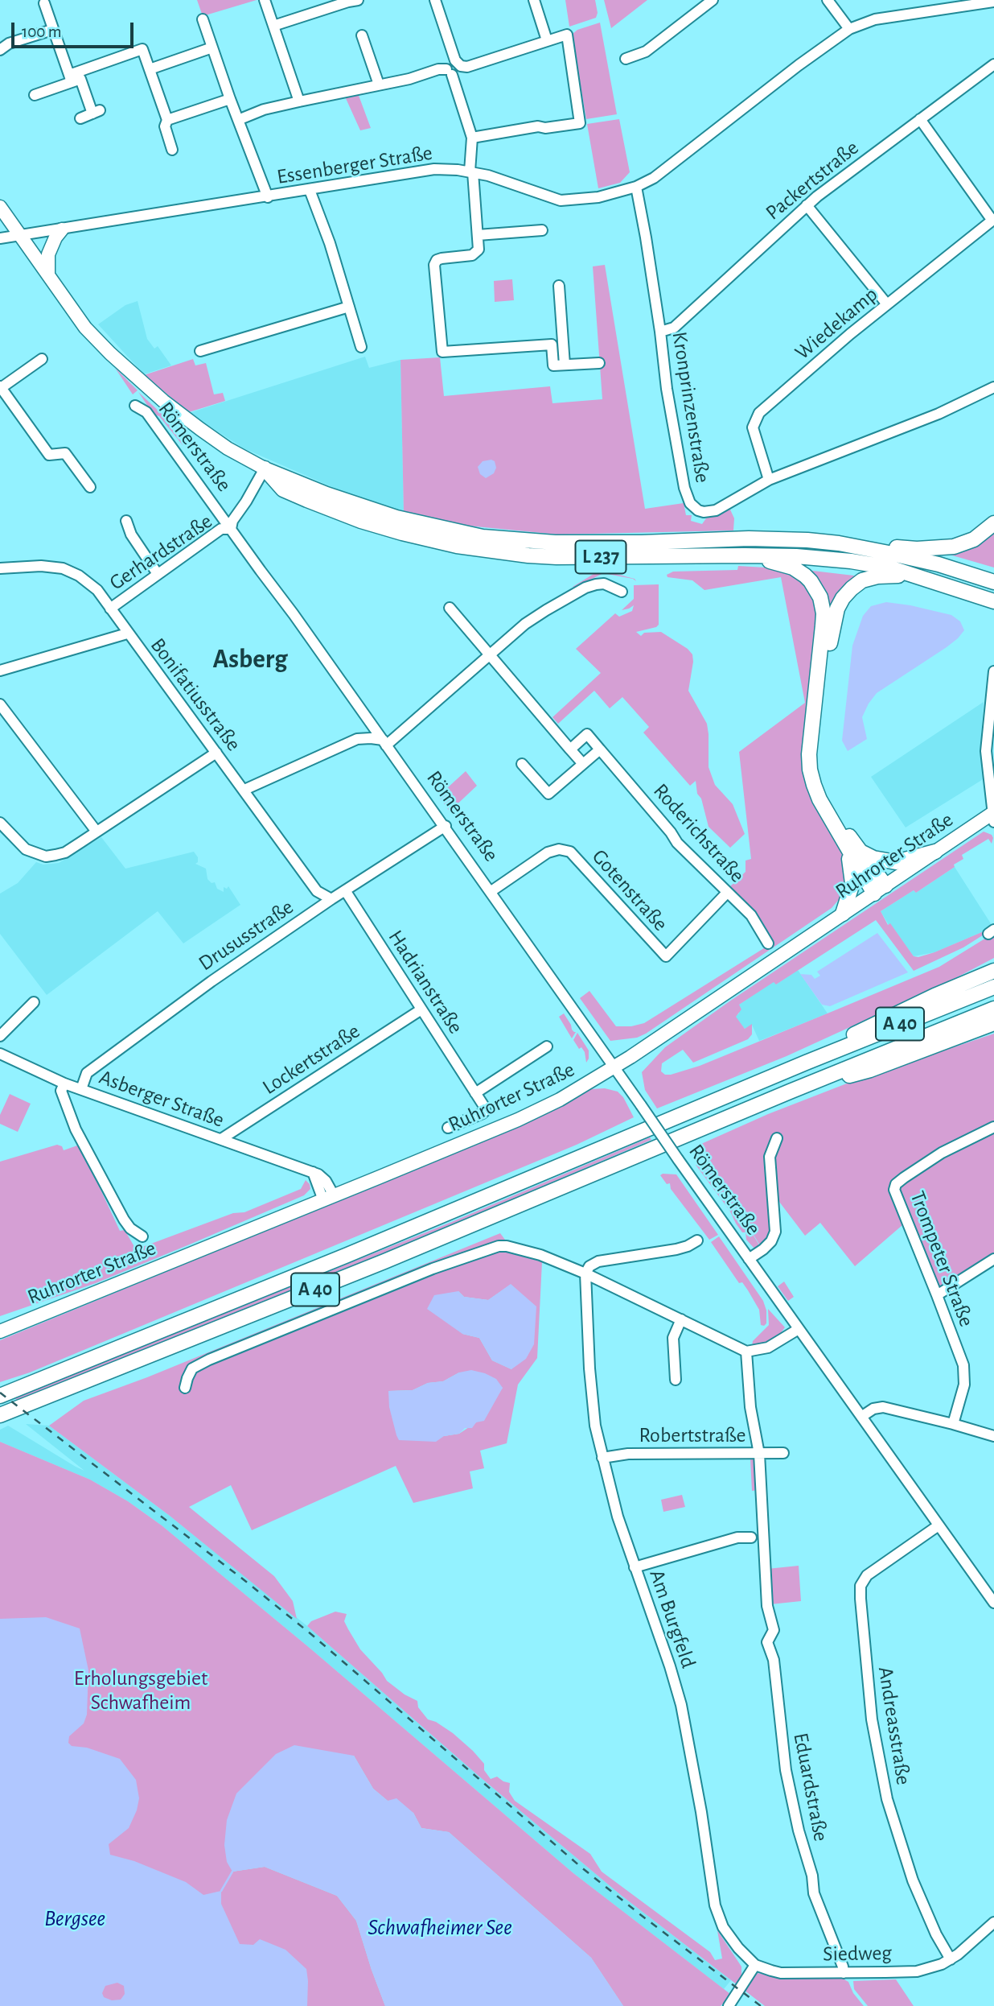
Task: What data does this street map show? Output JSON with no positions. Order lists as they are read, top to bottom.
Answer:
{
  "streets": {
    "highway": ["L 237", "A 40"],
    "main road": ["Römerstraße", "Ruhrorter Straße"],
    "street": [
      "Essenberger Straße",
      "Packertstraße",
      "Wiedekamp",
      "Kronprinzenstraße",
      "Gerhardstraße",
      "Bonifatiusstraße",
      "Roderichstraße",
      "Gotenstraße",
      "Drususstraße",
      "Hadrianstraße",
      "Lockertstraße",
      "Asberger Straße",
      "Trompeter Straße",
      "Robertstraße",
      "Am Burgfeld",
      "Andreasstraße",
      "Eduardstraße",
      "Siedweg"
    ]
  },
  "crossings": [
    ["Essenberger Straße", "Kronprinzenstraße"],
    ["Essenberger Straße", "Römerstraße"],
    ["Packertstraße", "Kronprinzenstraße"],
    ["Wiedekamp", "Kronprinzenstraße"],
    ["Römerstraße", "Gerhardstraße"],
    ["Römerstraße", "L 237"],
    ["Römerstraße", "Ruhrorter Straße"],
    ["Römerstraße", "Gotenstraße"],
    ["Römerstraße", "Drususstraße"],
    ["Römerstraße", "Andreasstraße"],
    ["Gerhardstraße", "L 237"],
    ["Gerhardstraße", "Bonifatiusstraße"],
    ["Bonifatiusstraße", "Drususstraße"],
    ["Roderichstraße", "Gotenstraße"],
    ["Ruhrorter Straße", "Asberger Straße"],
    ["Drususstraße", "Hadrianstraße"],
    ["Drususstraße", "Asberger Straße"],
    ["Hadrianstraße", "Lockertstraße"],
    ["Lockertstraße", "Asberger Straße"],
    ["Robertstraße", "Am Burgfeld"],
    ["Robertstraße", "Eduardstraße"],
    ["Am Burgfeld", "Siedweg"],
    ["Andreasstraße", "Siedweg"],
    ["Eduardstraße", "Siedweg"]
  ],
  "districts": ["Asberg"],
  "water": ["Bergsee", "Schwafheimer See"],
  "parks": ["Erholungsgebiet Schwafheim"],
  "scale_bar": "100 m"
}
